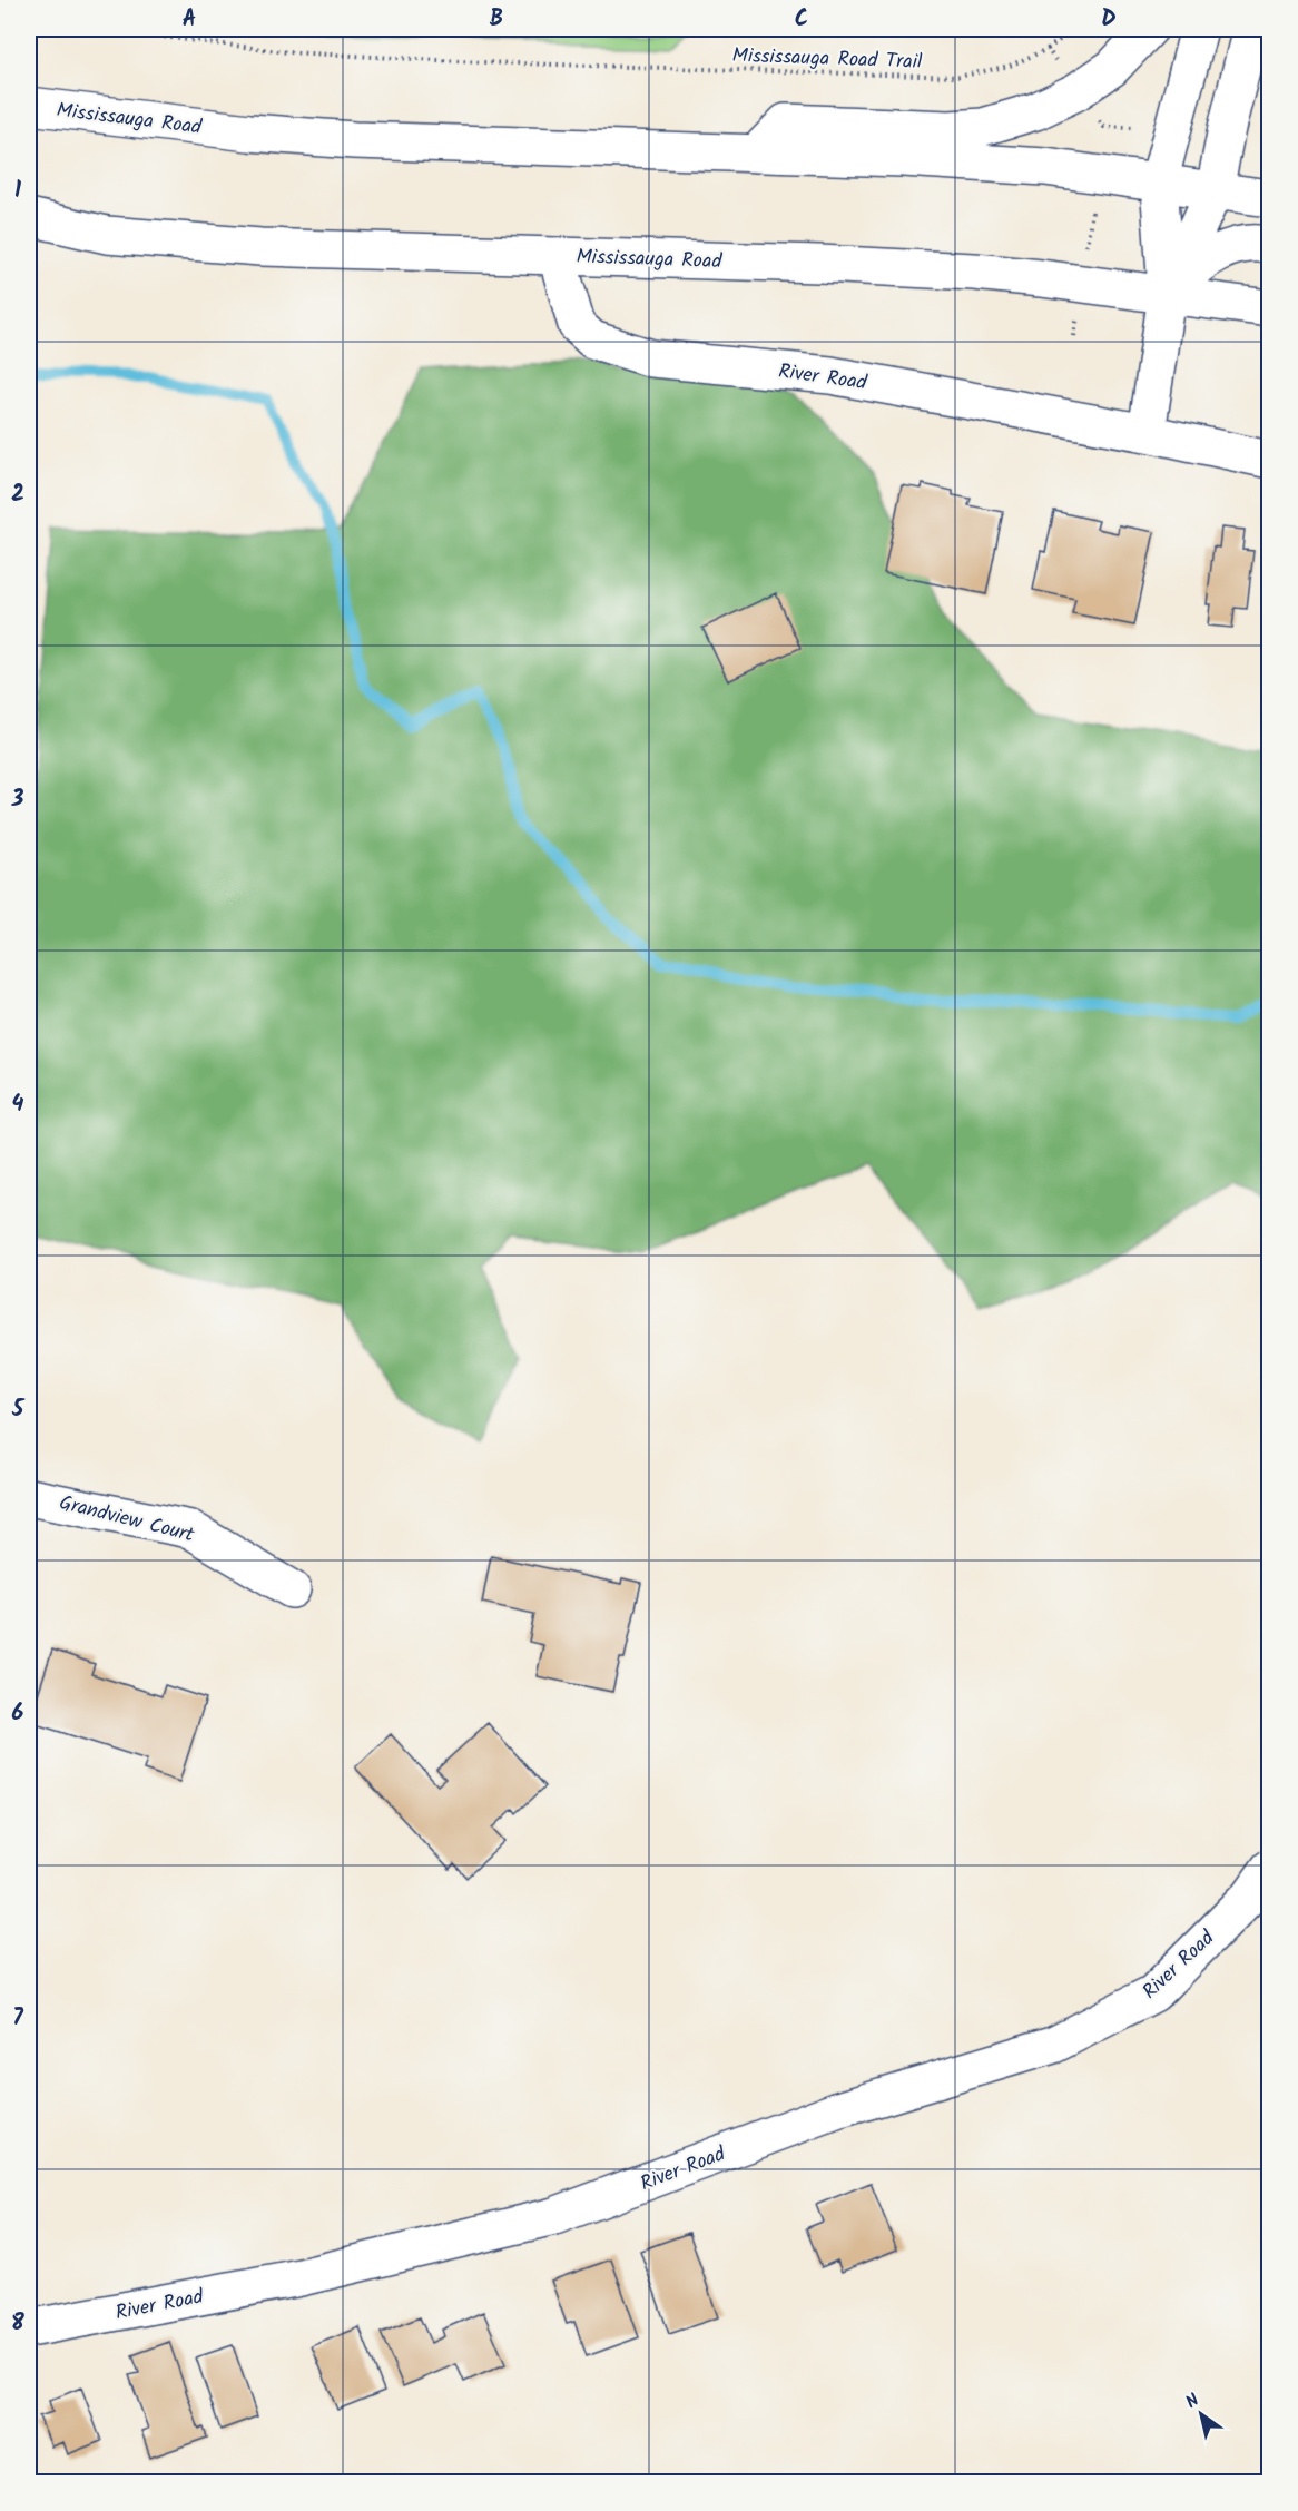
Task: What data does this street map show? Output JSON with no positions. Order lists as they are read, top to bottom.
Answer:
{
  "streets": {
    "main road": ["Mississauga Road", "River Road", "Grandview Court"],
    "path": ["Mississauga Road Trail"]
  },
  "crossings": [
    ["Mississauga Road", "River Road"]
  ],
  "north": "top left",
  "grid": {
    "columns": [
      "A",
      "B",
      "C",
      "D"
    ],
    "rows": [
      "1",
      "2",
      "3",
      "4",
      "5",
      "6",
      "7",
      "8"
    ]
  }
}
